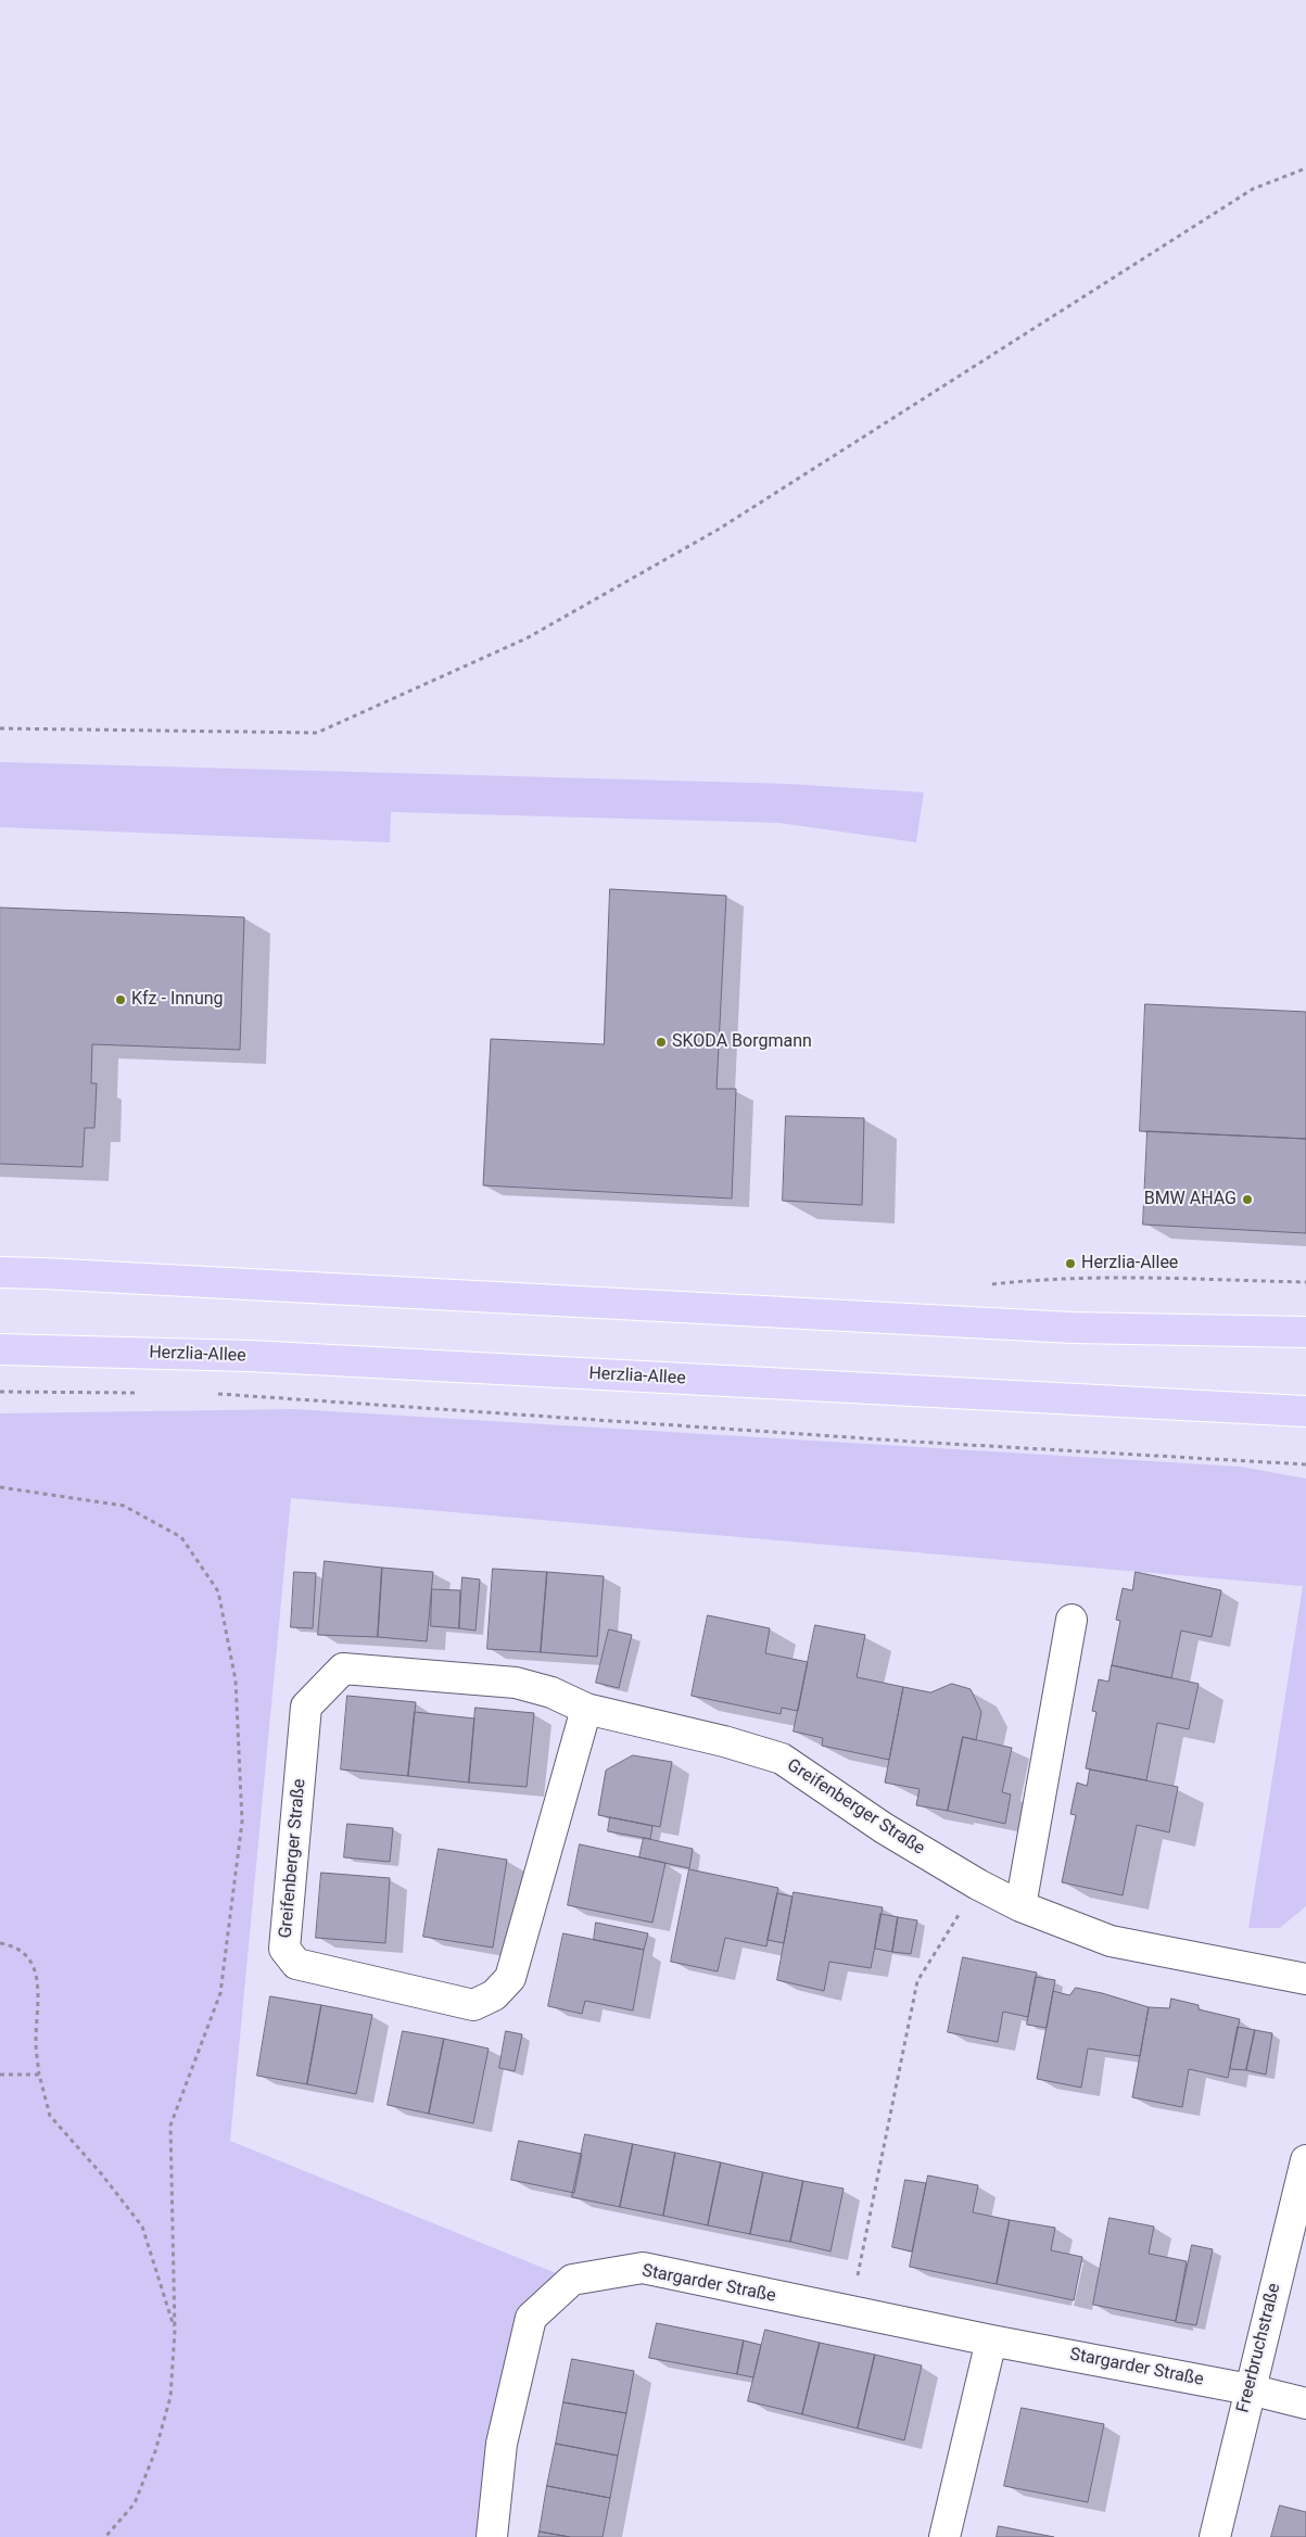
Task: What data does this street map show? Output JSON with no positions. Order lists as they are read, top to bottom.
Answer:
{
  "streets": {
    "main road": ["Herzlia-Allee"],
    "street": ["Greifenberger Straße", "Stargarder Straße", "Freerbruchstraße"]
  },
  "crossings": [
    ["Stargarder Straße", "Freerbruchstraße"]
  ],
  "places": [
    "Kfz - Innung",
    "SKODA Borgmann",
    "BMW AHAG",
    "Herzlia-Allee"
  ]
}
